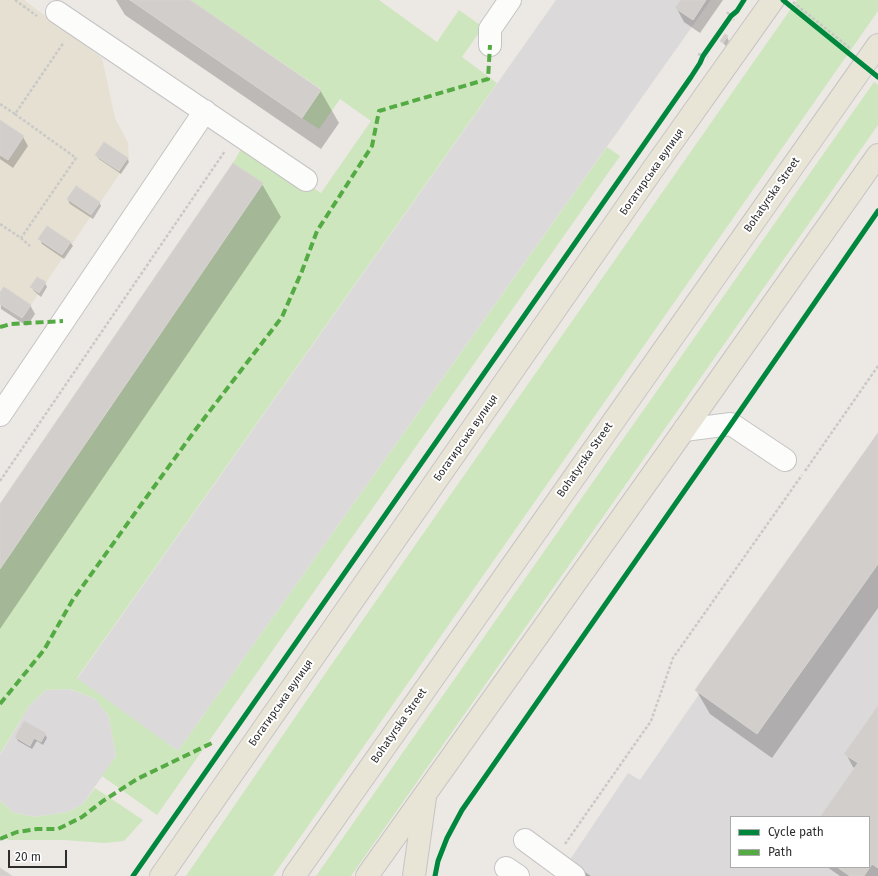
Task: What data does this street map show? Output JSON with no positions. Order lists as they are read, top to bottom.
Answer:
{
  "streets": {
    "main road": ["Богатирська вулиця", "Bohatyrska Street"]
  },
  "legend": ["Cycle path", "Path"],
  "scale_bar": "20 m"
}
